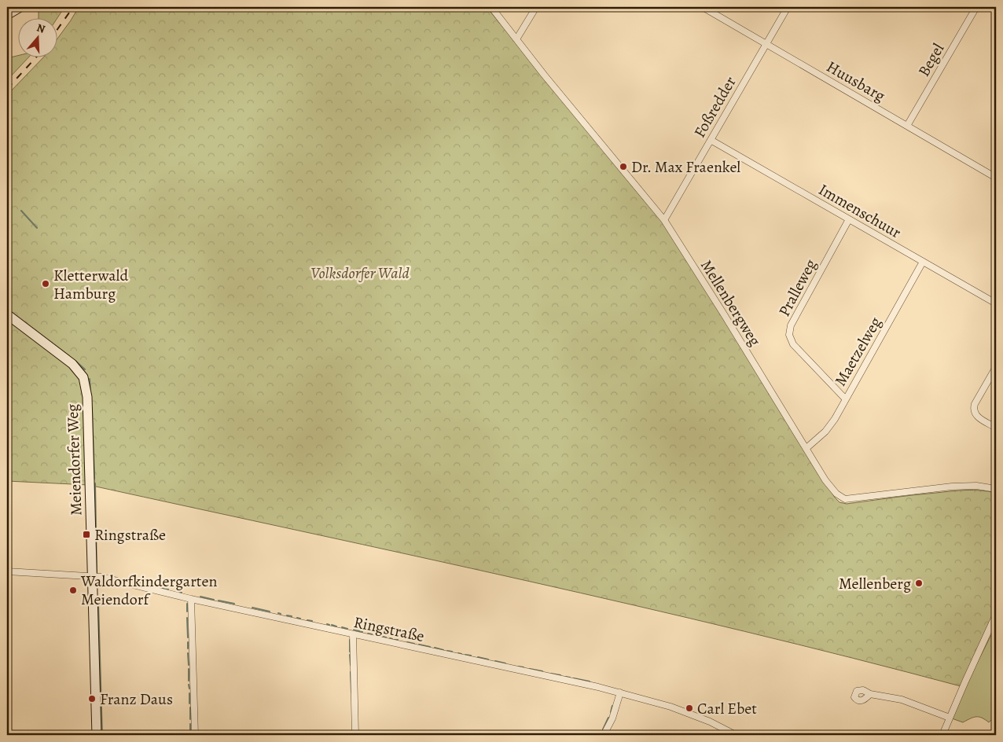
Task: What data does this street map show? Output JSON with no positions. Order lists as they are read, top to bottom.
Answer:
{
  "streets": {
    "street": [
      "Begel",
      "Huusbarg",
      "Foßredder",
      "Immenschuur",
      "Pralleweg",
      "Mellenbergweg",
      "Maetzelweg",
      "Meiendorfer Weg",
      "Ringstraße"
    ]
  },
  "crossings": [
    ["Begel", "Huusbarg"],
    ["Huusbarg", "Foßredder"],
    ["Foßredder", "Immenschuur"],
    ["Foßredder", "Mellenbergweg"],
    ["Immenschuur", "Pralleweg"],
    ["Immenschuur", "Maetzelweg"],
    ["Pralleweg", "Maetzelweg"],
    ["Mellenbergweg", "Maetzelweg"],
    ["Meiendorfer Weg", "Ringstraße"]
  ],
  "parks": ["Volksdorfer Wald"],
  "places": {
    "other": [
      "Dr. Max Fraenkel",
      "Kletterwald Hamburg",
      "Mellenberg",
      "Waldorfkindergarten Meiendorf",
      "Franz Daus",
      "Carl Ebet"
    ],
    "transit": ["Ringstraße"]
  },
  "north": "top"
}
